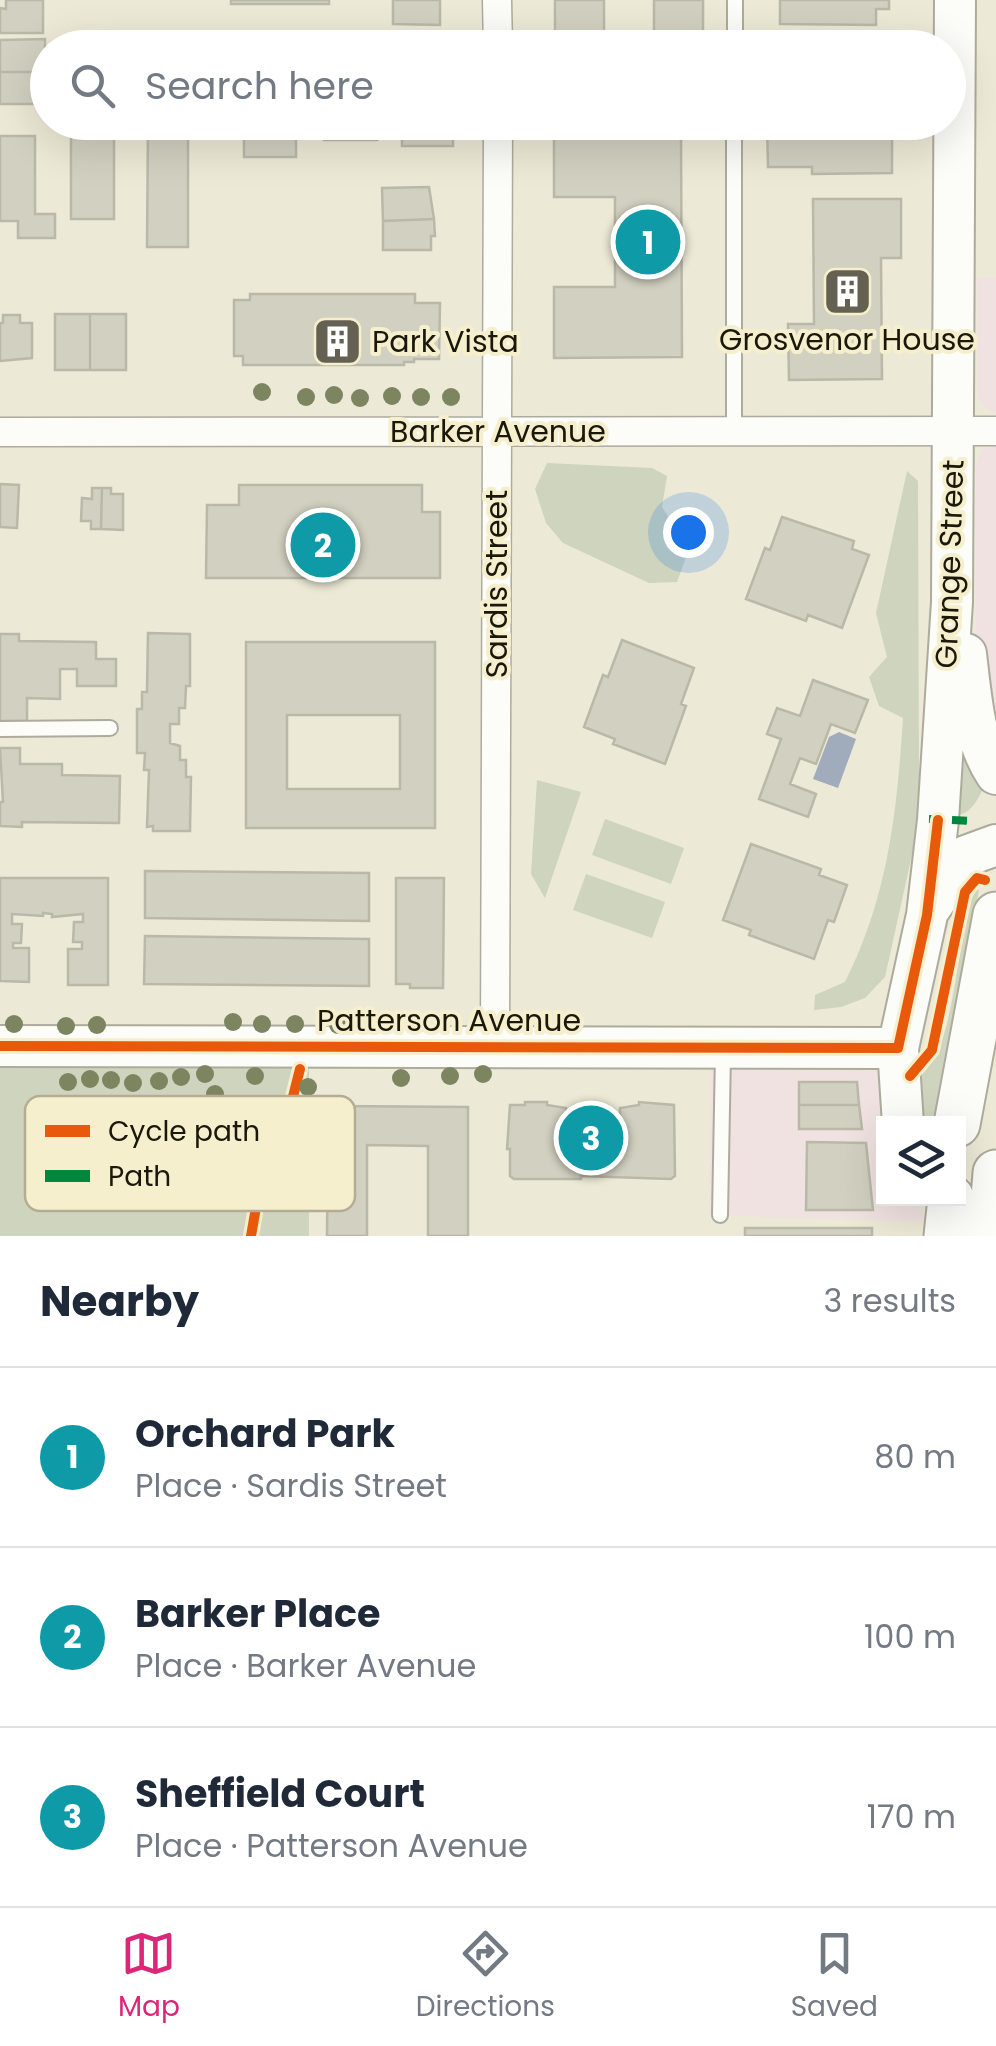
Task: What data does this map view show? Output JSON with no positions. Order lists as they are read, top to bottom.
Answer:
{
  "streets": {
    "street": [
      "Barker Avenue",
      "Grange Street",
      "Sardis Street",
      "Patterson Avenue"
    ]
  },
  "crossings": [
    ["Barker Avenue", "Grange Street"],
    ["Barker Avenue", "Sardis Street"],
    ["Grange Street", "Patterson Avenue"],
    ["Sardis Street", "Patterson Avenue"]
  ],
  "places": {
    "building": ["Grosvenor House", "Park Vista"]
  },
  "legend": ["Cycle path", "Path"],
  "page": {
    "search": "Search here",
    "pins": ["1", "2", "3"],
    "heading": ["Nearby", "3 results"],
    "list": [
      {
        "mark": "1",
        "name": "Orchard Park",
        "note": "Place · Sardis Street",
        "value": "80 m"
      },
      {
        "mark": "2",
        "name": "Barker Place",
        "note": "Place · Barker Avenue",
        "value": "100 m"
      },
      {
        "mark": "3",
        "name": "Sheffield Court",
        "note": "Place · Patterson Avenue",
        "value": "170 m"
      }
    ],
    "nav": ["Map", "Directions", "Saved"]
  }
}
